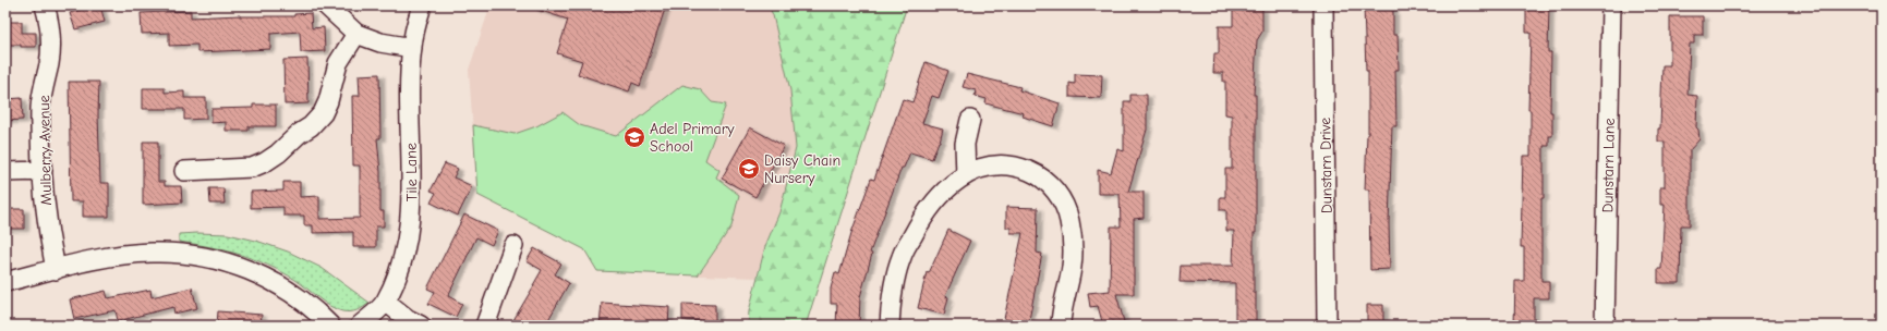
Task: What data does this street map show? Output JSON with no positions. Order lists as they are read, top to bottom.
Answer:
{
  "streets": {
    "street": [
      "Mulberry Avenue",
      "Dunstarn Drive",
      "Dunstarn Lane",
      "Tile Lane"
    ]
  },
  "places": {
    "school or university": ["Adel Primary School", "Daisy Chain Nursery"]
  }
}
